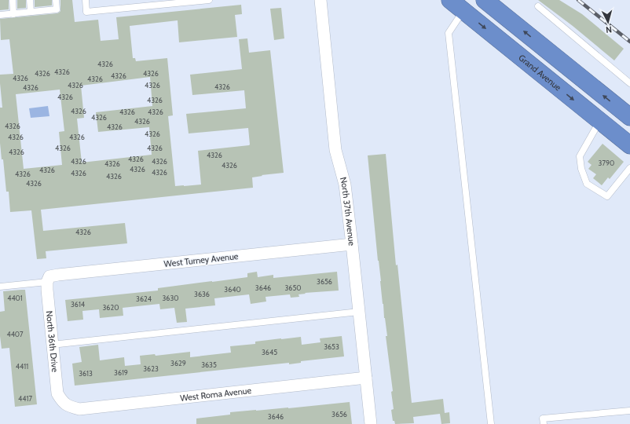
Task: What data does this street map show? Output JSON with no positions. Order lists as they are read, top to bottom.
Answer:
{
  "streets": {
    "highway": ["Grand Avenue"],
    "street": [
      "North 37th Avenue",
      "West Turney Avenue",
      "North 36th Drive",
      "West Roma Avenue"
    ]
  },
  "crossings": [
    ["North 37th Avenue", "West Turney Avenue"],
    ["North 37th Avenue", "West Roma Avenue"],
    ["West Turney Avenue", "North 36th Drive"],
    ["North 36th Drive", "West Roma Avenue"]
  ],
  "house_numbers": [
    "4326",
    "4326",
    "4326",
    "4326",
    "4326",
    "4326",
    "4326",
    "4326",
    "4326",
    "4326",
    "4326",
    "4326",
    "4326",
    "4326",
    "4326",
    "4326",
    "4326",
    "4326",
    "4326",
    "4326",
    "4326",
    "4326",
    "4326",
    "4326",
    "4326",
    "4326",
    "4326",
    "4326",
    "4326",
    "4326",
    "3790",
    "4326",
    "4326",
    "4326",
    "4326",
    "4326",
    "4326",
    "4326",
    "4326",
    "4326",
    "4326",
    "3656",
    "3646",
    "3650",
    "3640",
    "3636",
    "4401",
    "3630",
    "3624",
    "3614",
    "3620",
    "4407",
    "3653",
    "3645",
    "3629",
    "3635",
    "4411",
    "3623",
    "3619",
    "3613",
    "4417",
    "3656",
    "3646"
  ],
  "north": "bottom"
}
